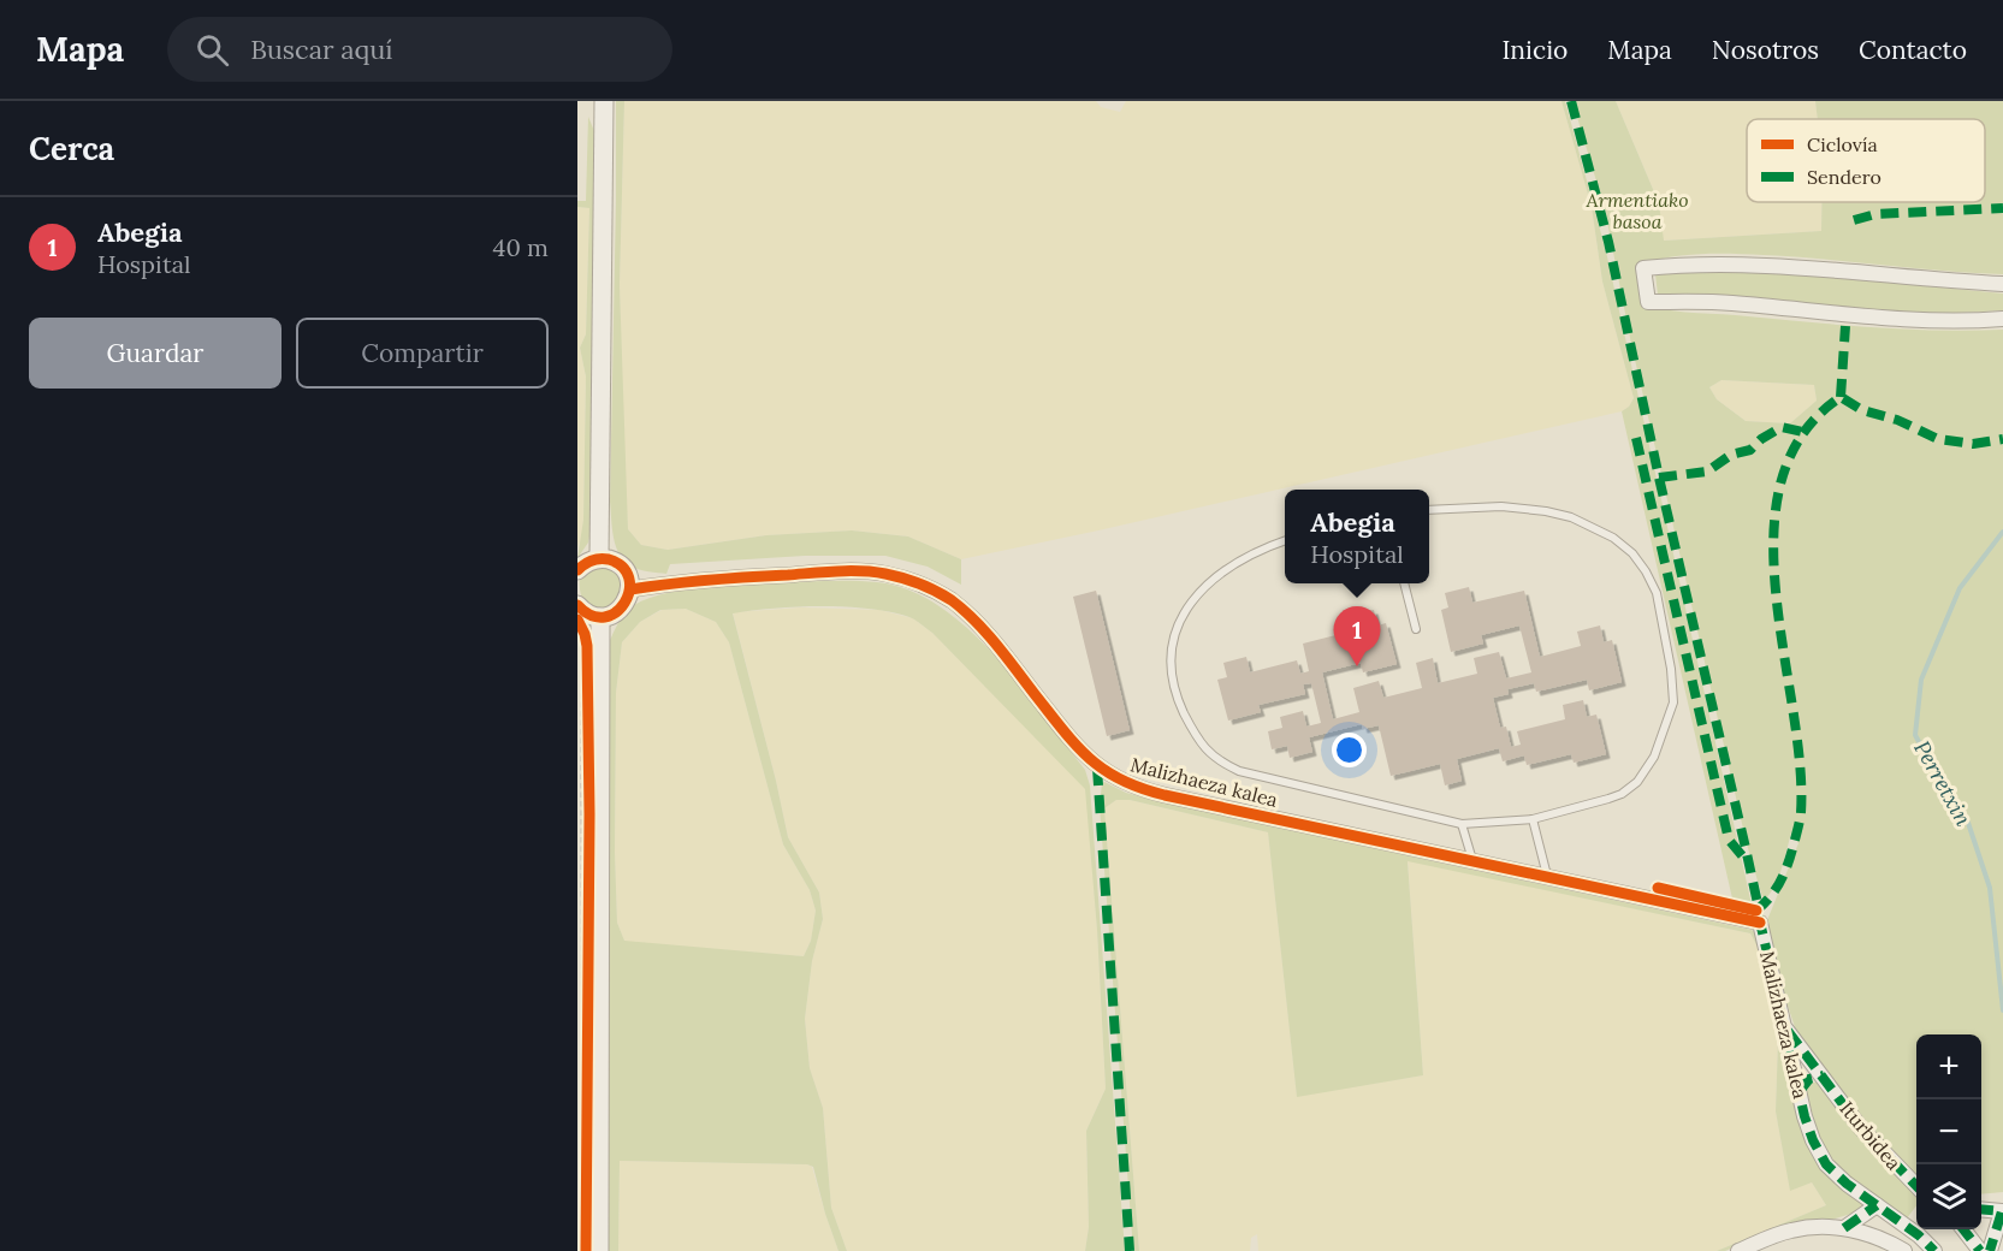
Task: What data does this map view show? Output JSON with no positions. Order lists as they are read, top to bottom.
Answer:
{
  "streets": {
    "street": ["Malizhaeza kalea", "Iturbidea"]
  },
  "crossings": [
    ["Malizhaeza kalea", "Iturbidea"]
  ],
  "water": ["Perretxin"],
  "parks": ["Armentiako basoa"],
  "legend": ["Ciclovía", "Sendero"],
  "page": {
    "header": "Mapa",
    "search": "Buscar aquí",
    "nav": [
      "Inicio",
      "Mapa",
      "Nosotros",
      "Contacto"
    ],
    "heading": "Cerca",
    "list": [
      {
        "mark": "1",
        "name": "Abegia",
        "note": "Hospital",
        "value": "40 m"
      }
    ],
    "buttons": ["Guardar", "Compartir"],
    "popup": ["Abegia", "Hospital"],
    "pins": "1",
    "map_buttons": ["+", "−"]
  }
}
